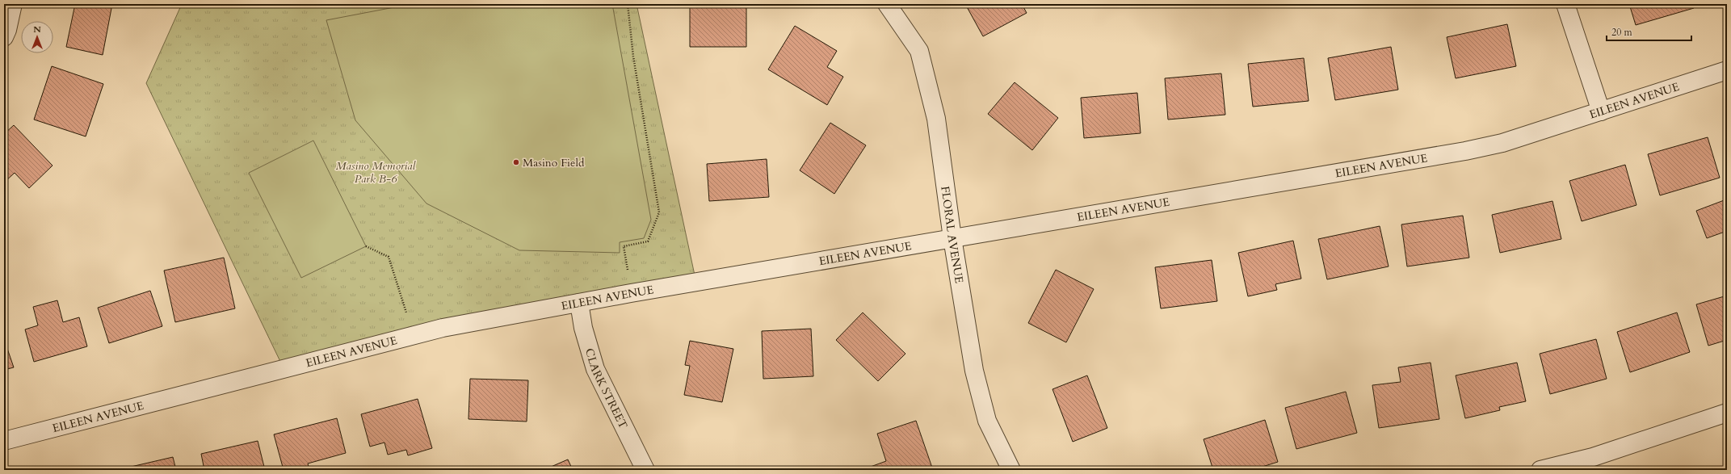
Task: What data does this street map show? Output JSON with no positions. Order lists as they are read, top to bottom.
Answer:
{
  "streets": {
    "street": ["EILEEN AVENUE", "FLORAL AVENUE", "CLARK STREET"]
  },
  "crossings": [
    ["EILEEN AVENUE", "FLORAL AVENUE"],
    ["EILEEN AVENUE", "CLARK STREET"]
  ],
  "parks": ["Masino Memorial Park B-6"],
  "places": ["Masino Field"],
  "scale_bar": "20 m",
  "north": "top"
}
